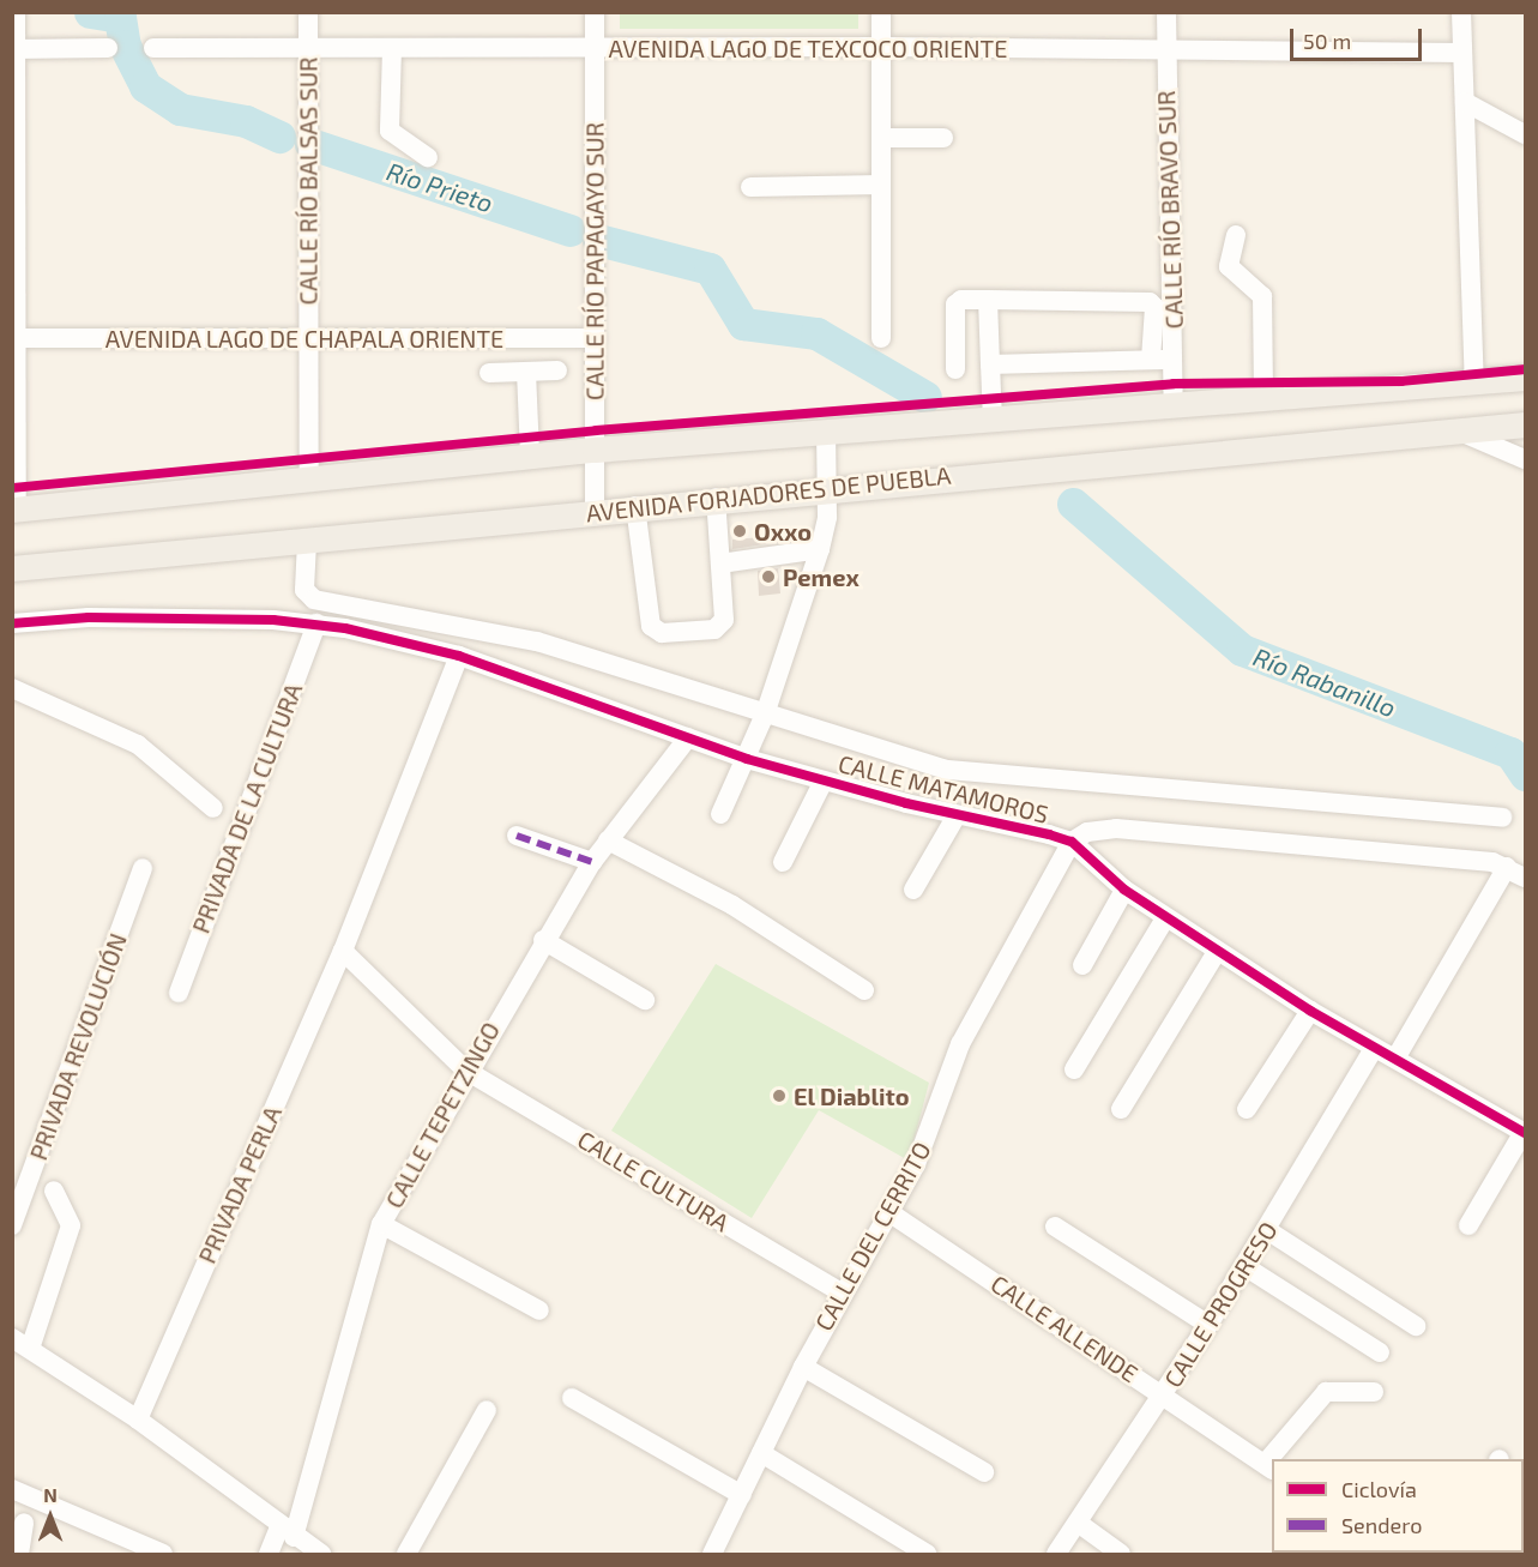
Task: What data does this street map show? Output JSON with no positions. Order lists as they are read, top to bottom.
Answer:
{
  "streets": {
    "main road": ["AVENIDA FORJADORES DE PUEBLA"],
    "street": [
      "AVENIDA LAGO DE TEXCOCO ORIENTE",
      "CALLE RÍO BALSAS SUR",
      "CALLE RÍO BRAVO SUR",
      "CALLE RÍO PAPAGAYO SUR",
      "AVENIDA LAGO DE CHAPALA ORIENTE",
      "CALLE MATAMOROS",
      "PRIVADA DE LA CULTURA",
      "PRIVADA REVOLUCIÓN",
      "CALLE TEPETZINGO",
      "CALLE CULTURA",
      "PRIVADA PERLA",
      "CALLE DEL CERRITO",
      "CALLE PROGRESO",
      "CALLE ALLENDE"
    ]
  },
  "crossings": [
    ["AVENIDA LAGO DE TEXCOCO ORIENTE", "CALLE RÍO BALSAS SUR"],
    ["AVENIDA LAGO DE TEXCOCO ORIENTE", "CALLE RÍO BRAVO SUR"],
    ["AVENIDA LAGO DE TEXCOCO ORIENTE", "CALLE RÍO PAPAGAYO SUR"],
    ["CALLE RÍO BALSAS SUR", "AVENIDA LAGO DE CHAPALA ORIENTE"],
    ["CALLE RÍO PAPAGAYO SUR", "AVENIDA LAGO DE CHAPALA ORIENTE"],
    ["CALLE RÍO PAPAGAYO SUR", "AVENIDA FORJADORES DE PUEBLA"],
    ["CALLE MATAMOROS", "PRIVADA DE LA CULTURA"],
    ["CALLE MATAMOROS", "CALLE TEPETZINGO"],
    ["CALLE MATAMOROS", "PRIVADA PERLA"],
    ["CALLE MATAMOROS", "CALLE DEL CERRITO"],
    ["CALLE MATAMOROS", "CALLE PROGRESO"],
    ["CALLE TEPETZINGO", "CALLE CULTURA"],
    ["CALLE CULTURA", "PRIVADA PERLA"],
    ["CALLE CULTURA", "CALLE DEL CERRITO"],
    ["CALLE DEL CERRITO", "CALLE ALLENDE"],
    ["CALLE PROGRESO", "CALLE ALLENDE"]
  ],
  "water": ["Río Prieto", "Río Rabanillo"],
  "places": ["Oxxo", "Pemex", "El Diablito"],
  "legend": ["Ciclovía", "Sendero"],
  "scale_bar": "50 m",
  "north": "top"
}
